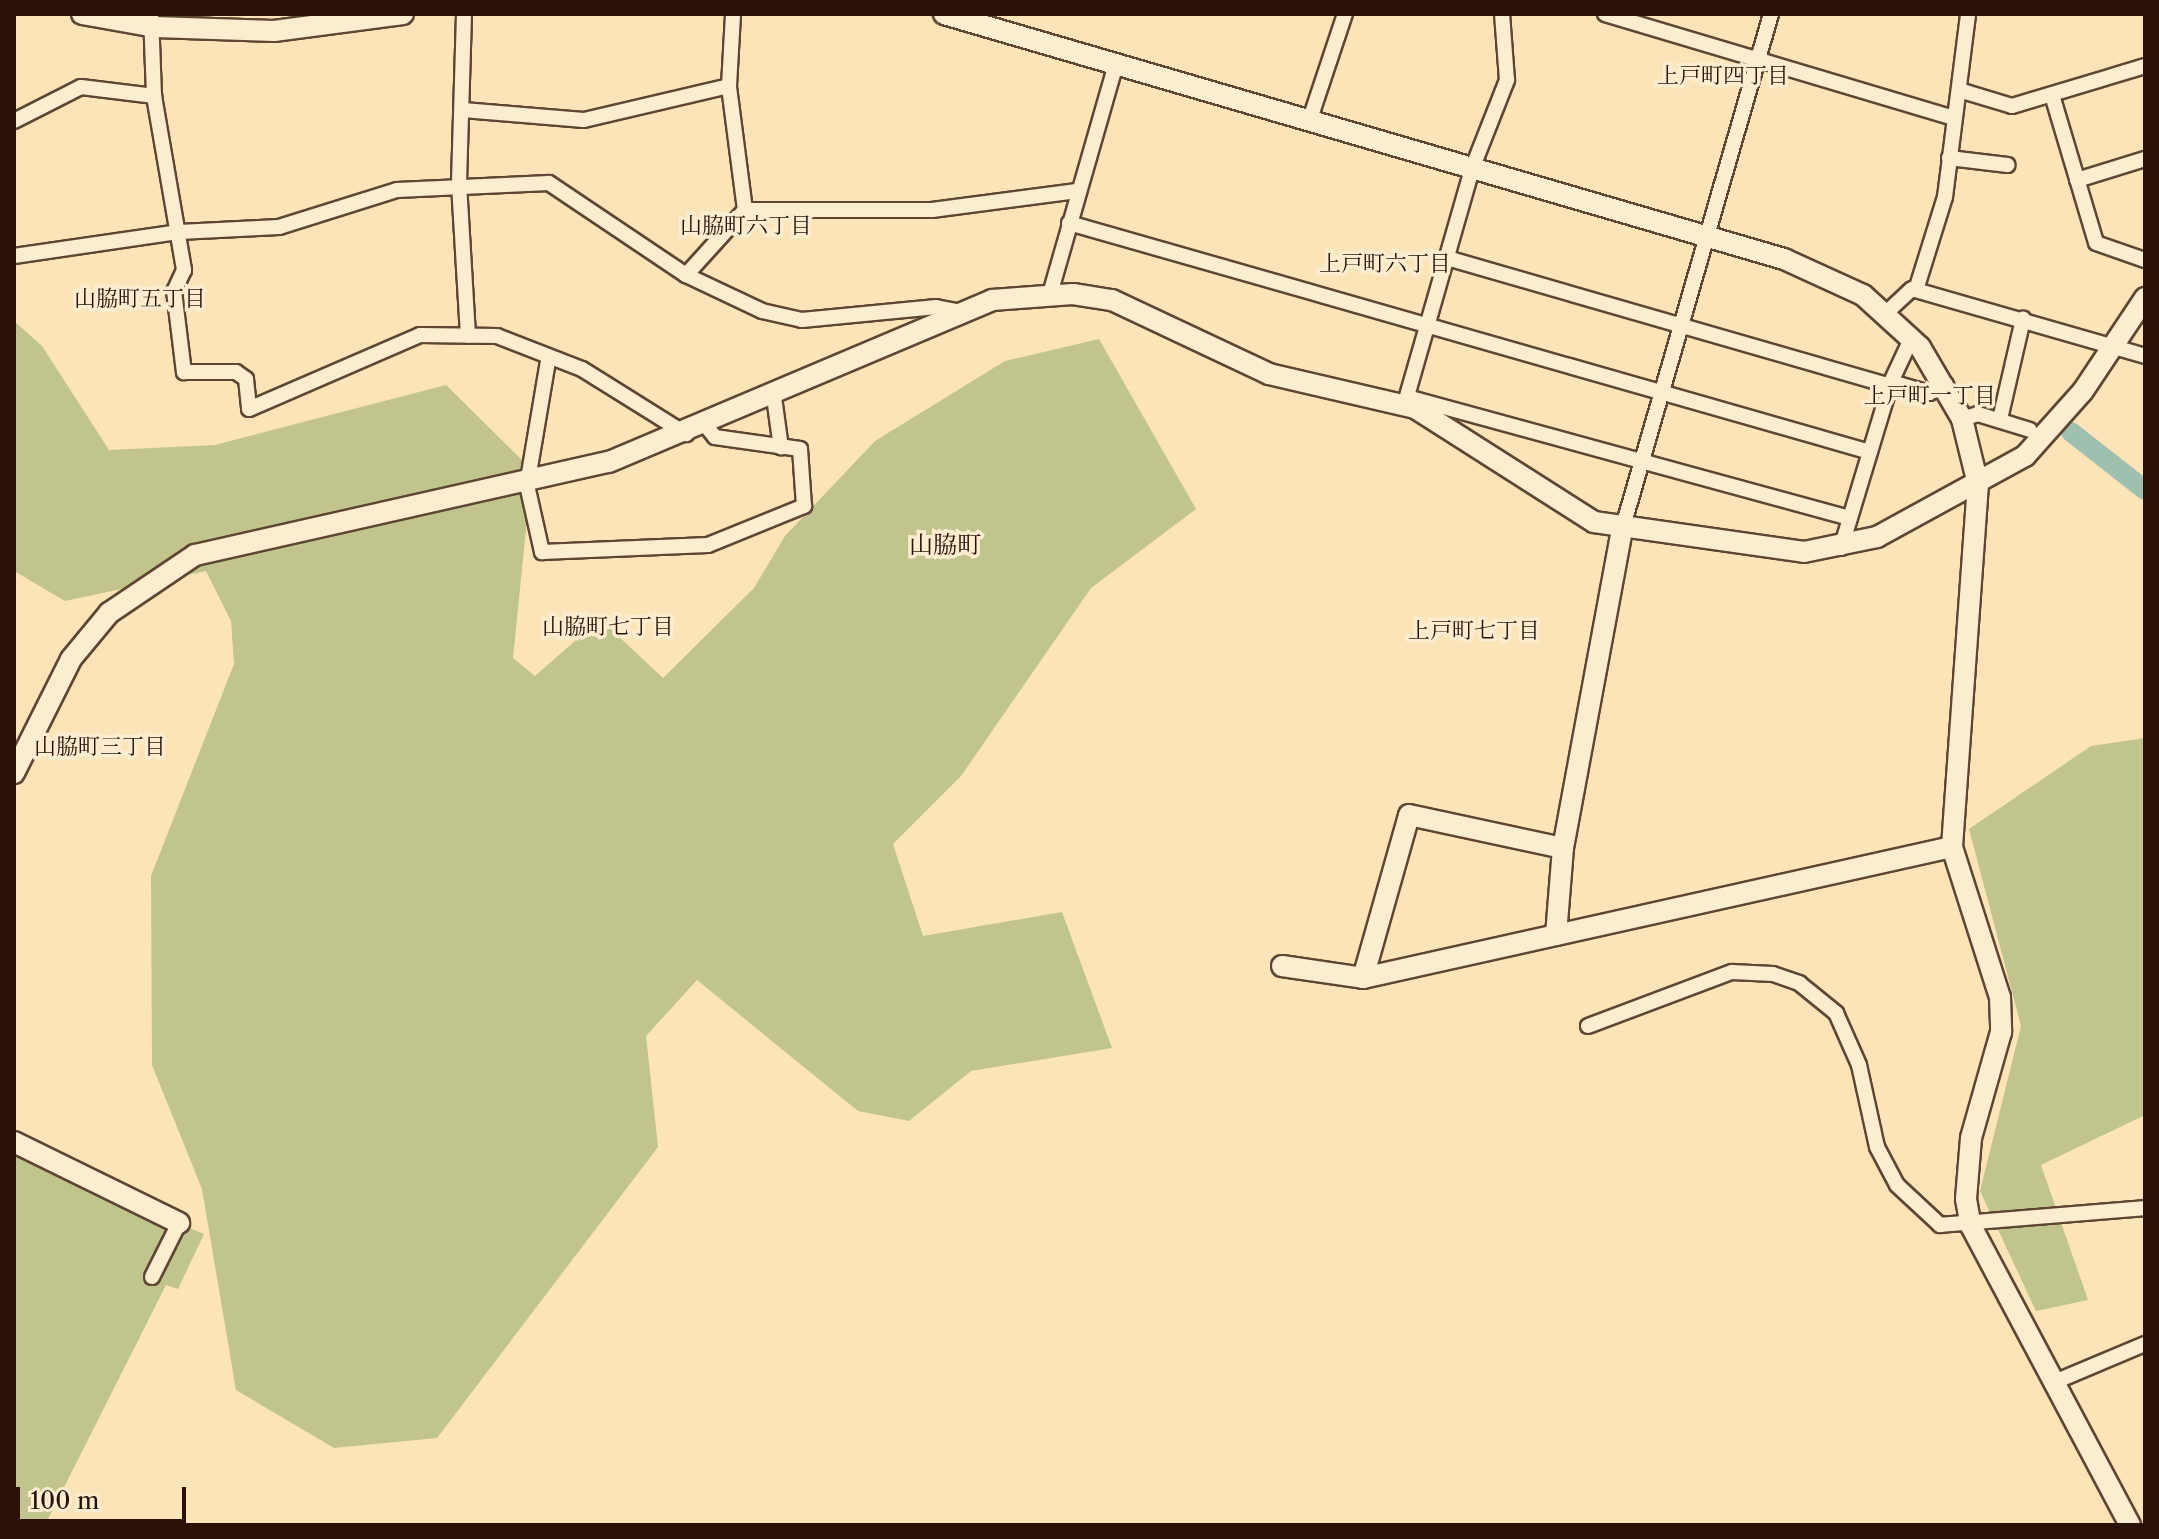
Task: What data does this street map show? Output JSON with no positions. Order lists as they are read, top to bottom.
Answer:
{
  "districts": [
    "上戸町四丁目",
    "山脇町六丁目",
    "上戸町六丁目",
    "山脇町五丁目",
    "上戸町一丁目",
    "山脇町",
    "山脇町七丁目",
    "上戸町七丁目",
    "山脇町三丁目"
  ],
  "scale_bar": "100 m"
}
